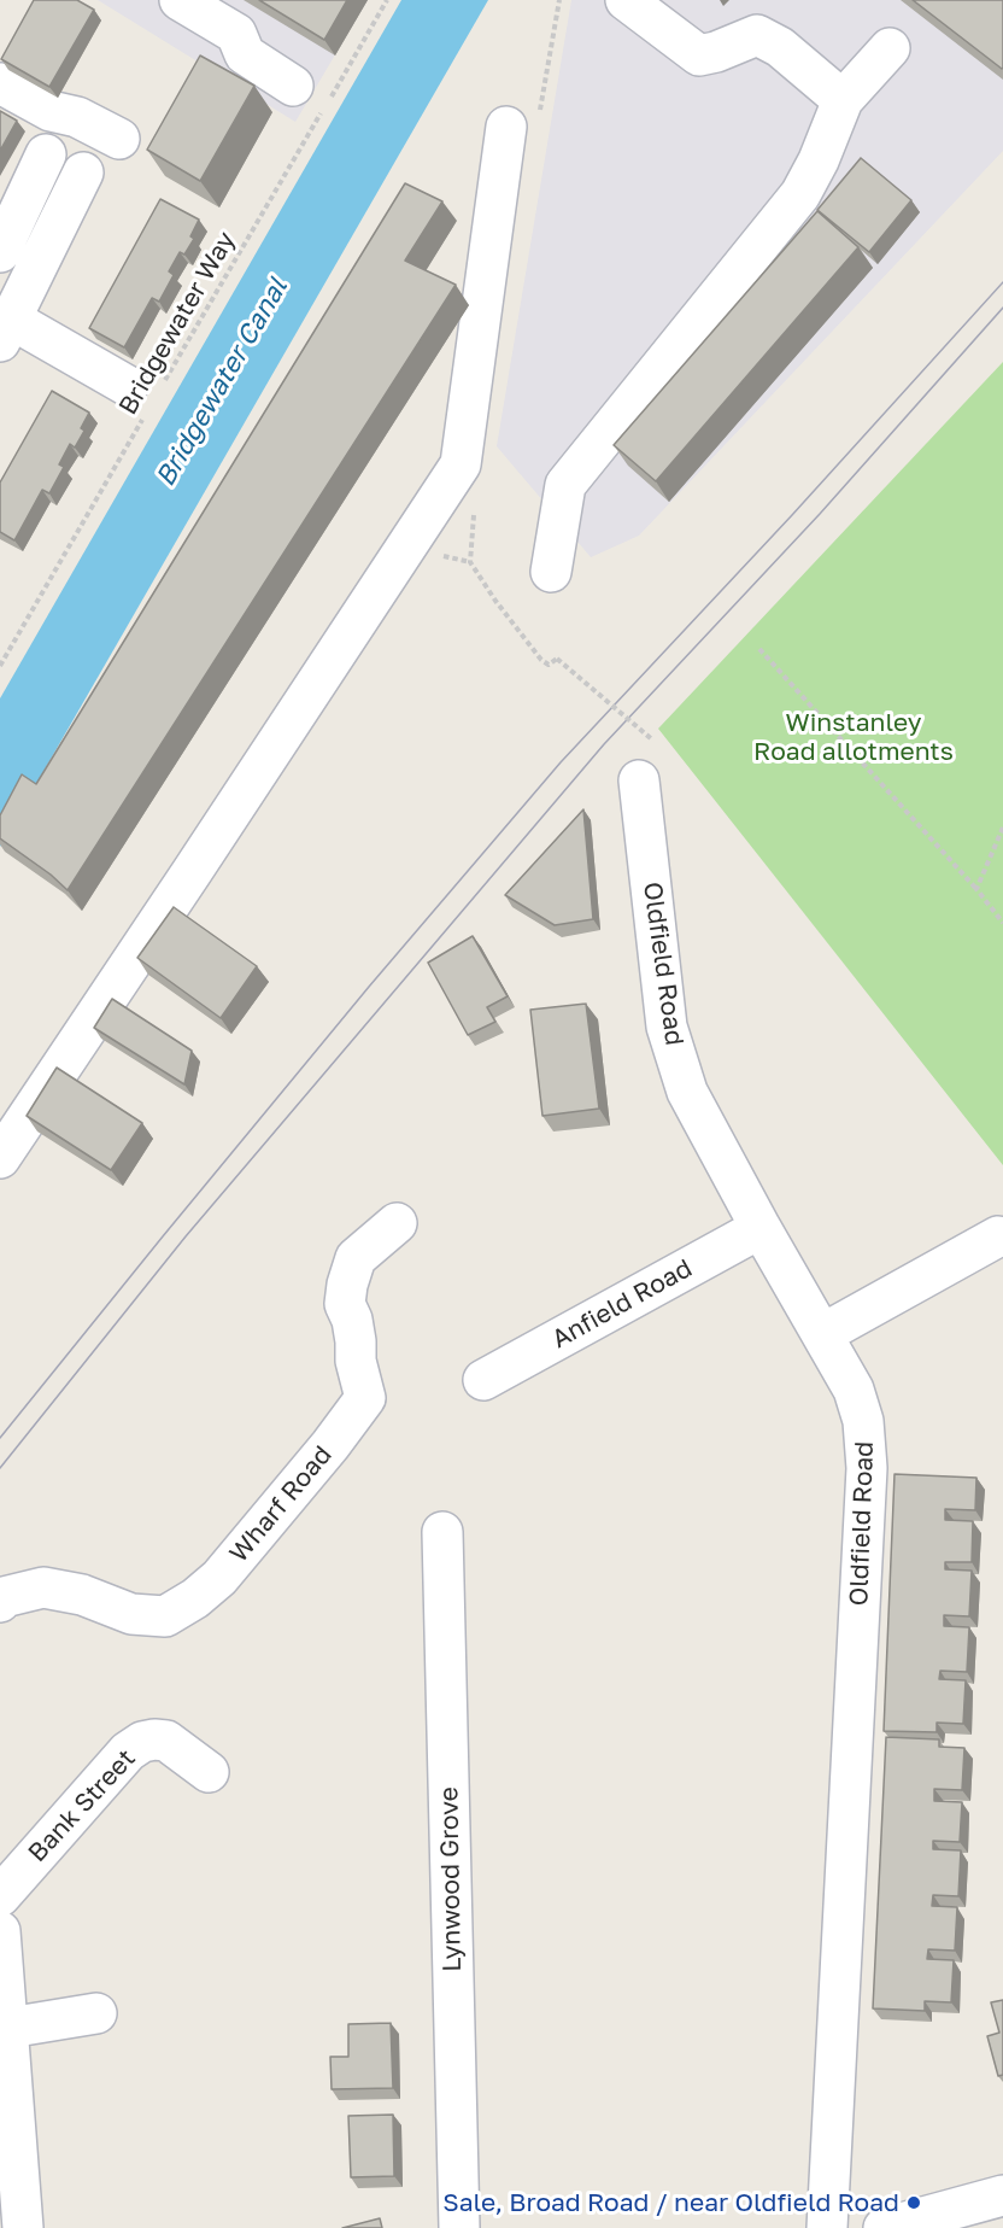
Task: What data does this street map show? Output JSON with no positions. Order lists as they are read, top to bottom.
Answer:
{
  "streets": {
    "street": [
      "Oldfield Road",
      "Anfield Road",
      "Wharf Road",
      "Bank Street",
      "Lynwood Grove"
    ],
    "path": ["Bridgewater Way"]
  },
  "crossings": [
    ["Oldfield Road", "Anfield Road"]
  ],
  "water": ["Bridgewater Canal"],
  "parks": ["Winstanley Road allotments"],
  "places": ["Sale, Broad Road / near Oldfield Road"]
}
